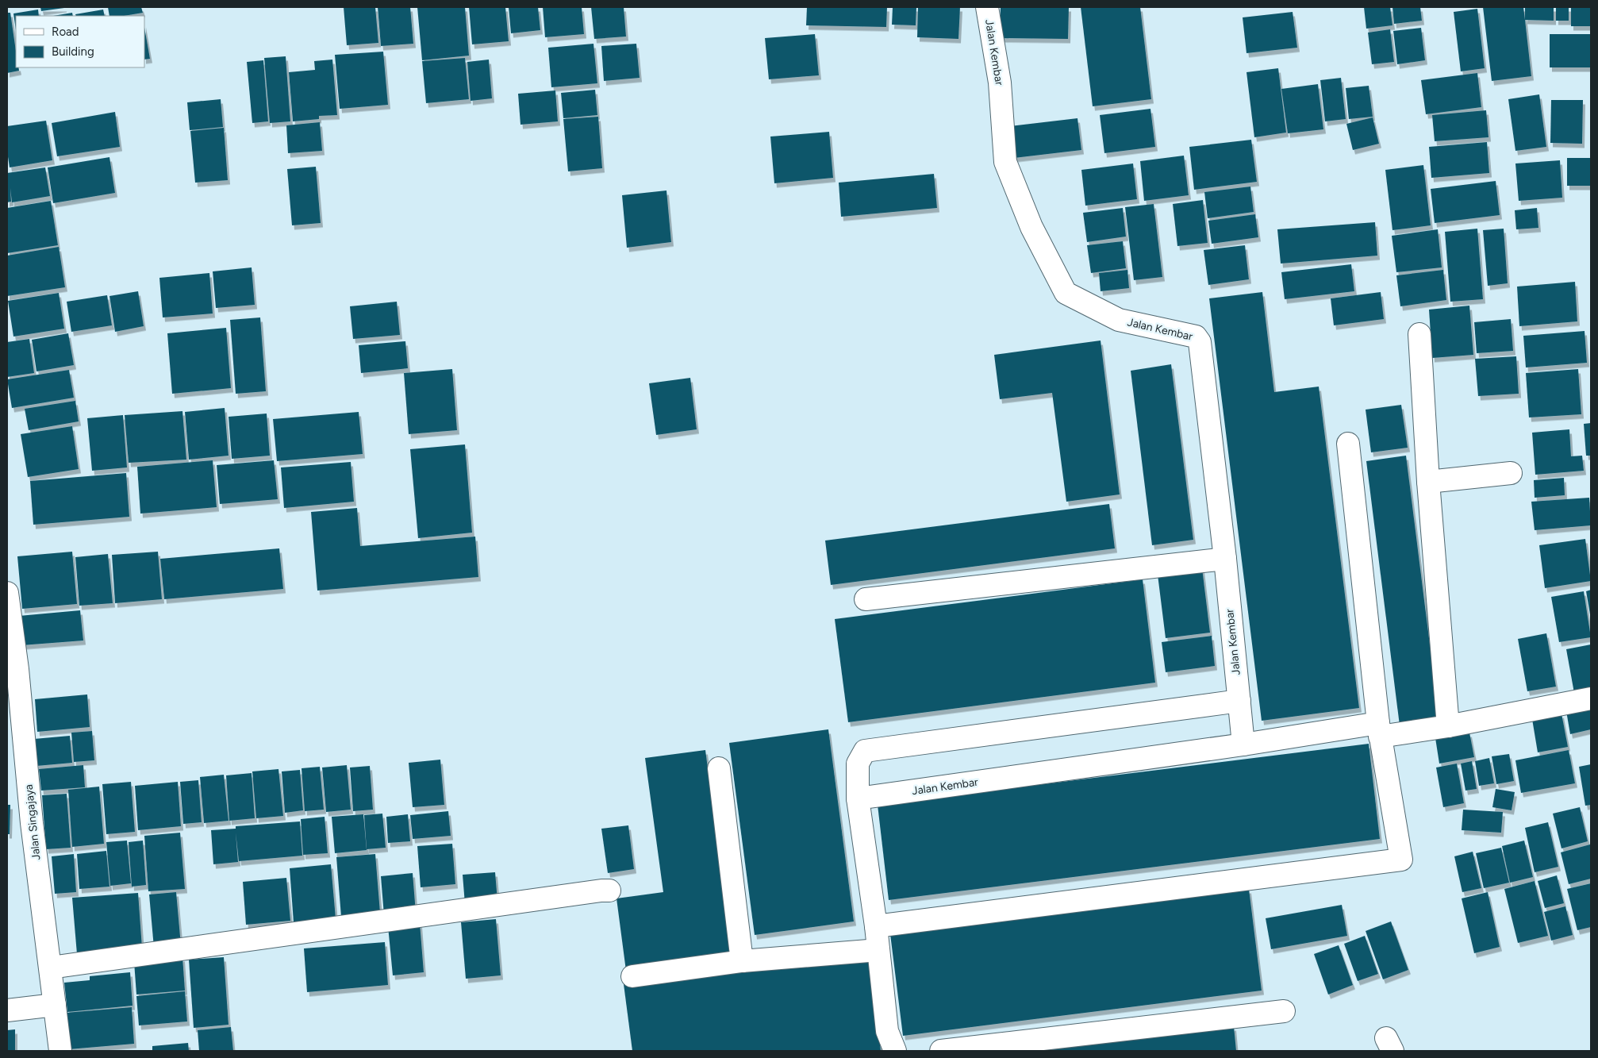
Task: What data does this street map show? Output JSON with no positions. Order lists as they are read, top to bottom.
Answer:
{
  "streets": {
    "street": ["Jalan Kembar", "Jalan Singajaya"]
  },
  "legend": ["Road", "Building"]
}
